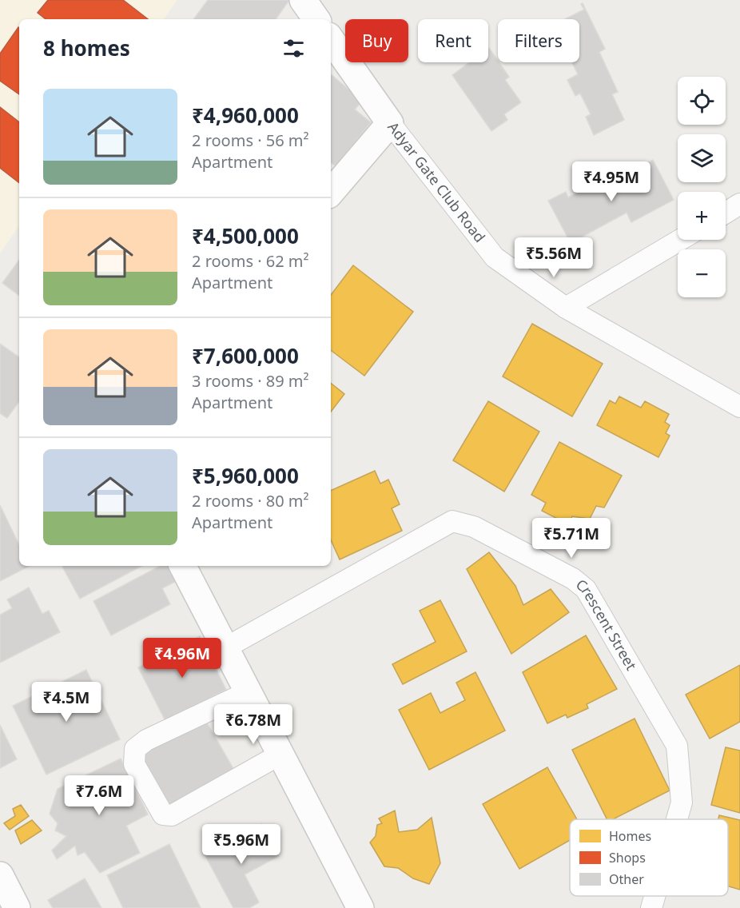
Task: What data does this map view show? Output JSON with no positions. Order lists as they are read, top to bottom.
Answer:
{
  "streets": {
    "street": ["Adyar Gate Club Road", "Crescent Street"]
  },
  "legend": ["Homes", "Shops", "Other"],
  "page": {
    "chip": ["Buy", "Rent", "Filters"],
    "heading": "8 homes",
    "map_buttons": ["+", "−"],
    "list": [
      {
        "name": "₹4,960,000",
        "note": "2 rooms · 56 m² · Apartment"
      },
      {
        "name": "₹4,500,000",
        "note": "2 rooms · 62 m² · Apartment"
      },
      {
        "name": "₹7,600,000",
        "note": "3 rooms · 89 m² · Apartment"
      },
      {
        "name": "₹5,960,000",
        "note": "2 rooms · 80 m² · Apartment"
      }
    ],
    "price": [
      "₹4.95M",
      "₹5.56M",
      "₹5.71M",
      "₹4.96M",
      "₹4.5M",
      "₹6.78M",
      "₹7.6M",
      "₹5.96M"
    ]
  }
}
